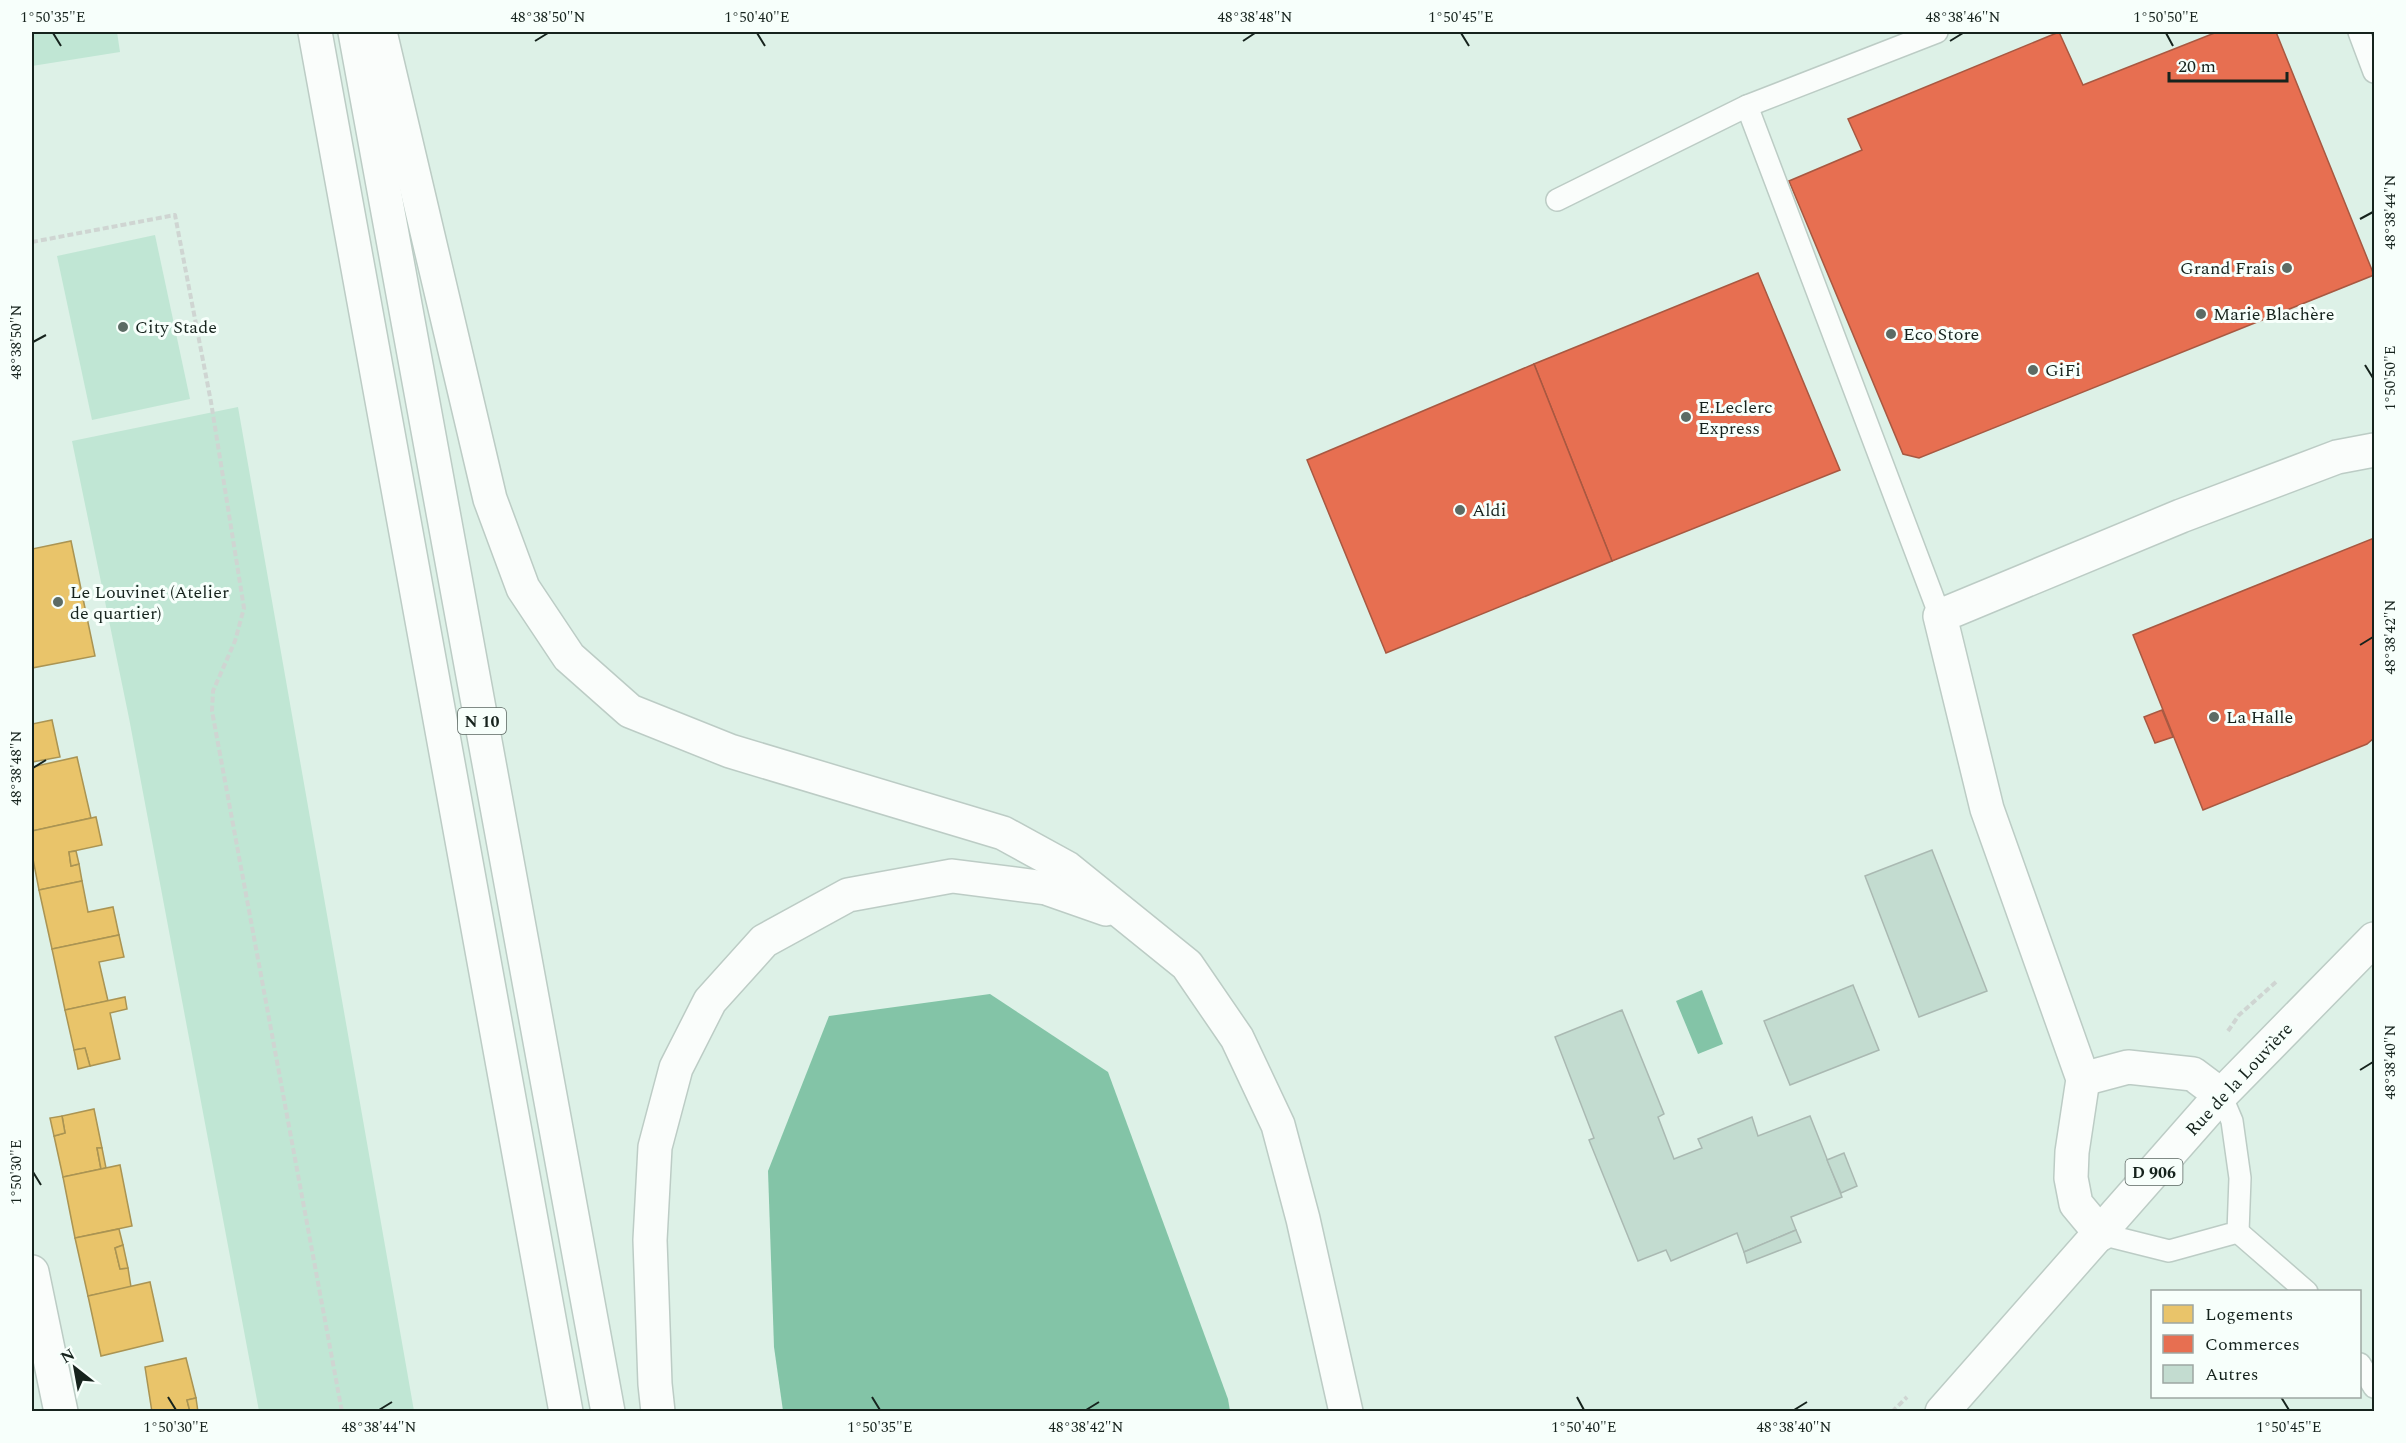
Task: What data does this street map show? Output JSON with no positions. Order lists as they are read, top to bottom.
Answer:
{
  "streets": {
    "main road": ["N 10", "Rue de la Louvière", "D 906"]
  },
  "places": [
    "Grand Frais",
    "Marie Blachère",
    "City Stade",
    "Eco Store",
    "GiFi",
    "E.Leclerc Express",
    "Aldi",
    "Le Louvinet (Atelier de quartier)",
    "La Halle"
  ],
  "legend": ["Logements", "Commerces", "Autres"],
  "scale_bar": "20 m",
  "north": "top left",
  "coordinates": [
    "1°50'35\"E",
    "48°38'50\"N",
    "1°50'40\"E",
    "48°38'48\"N",
    "1°50'45\"E",
    "48°38'46\"N",
    "1°50'50\"E",
    "48°38'44\"N",
    "48°38'42\"N",
    "48°38'40\"N",
    "1°50'30\"E"
  ]
}
